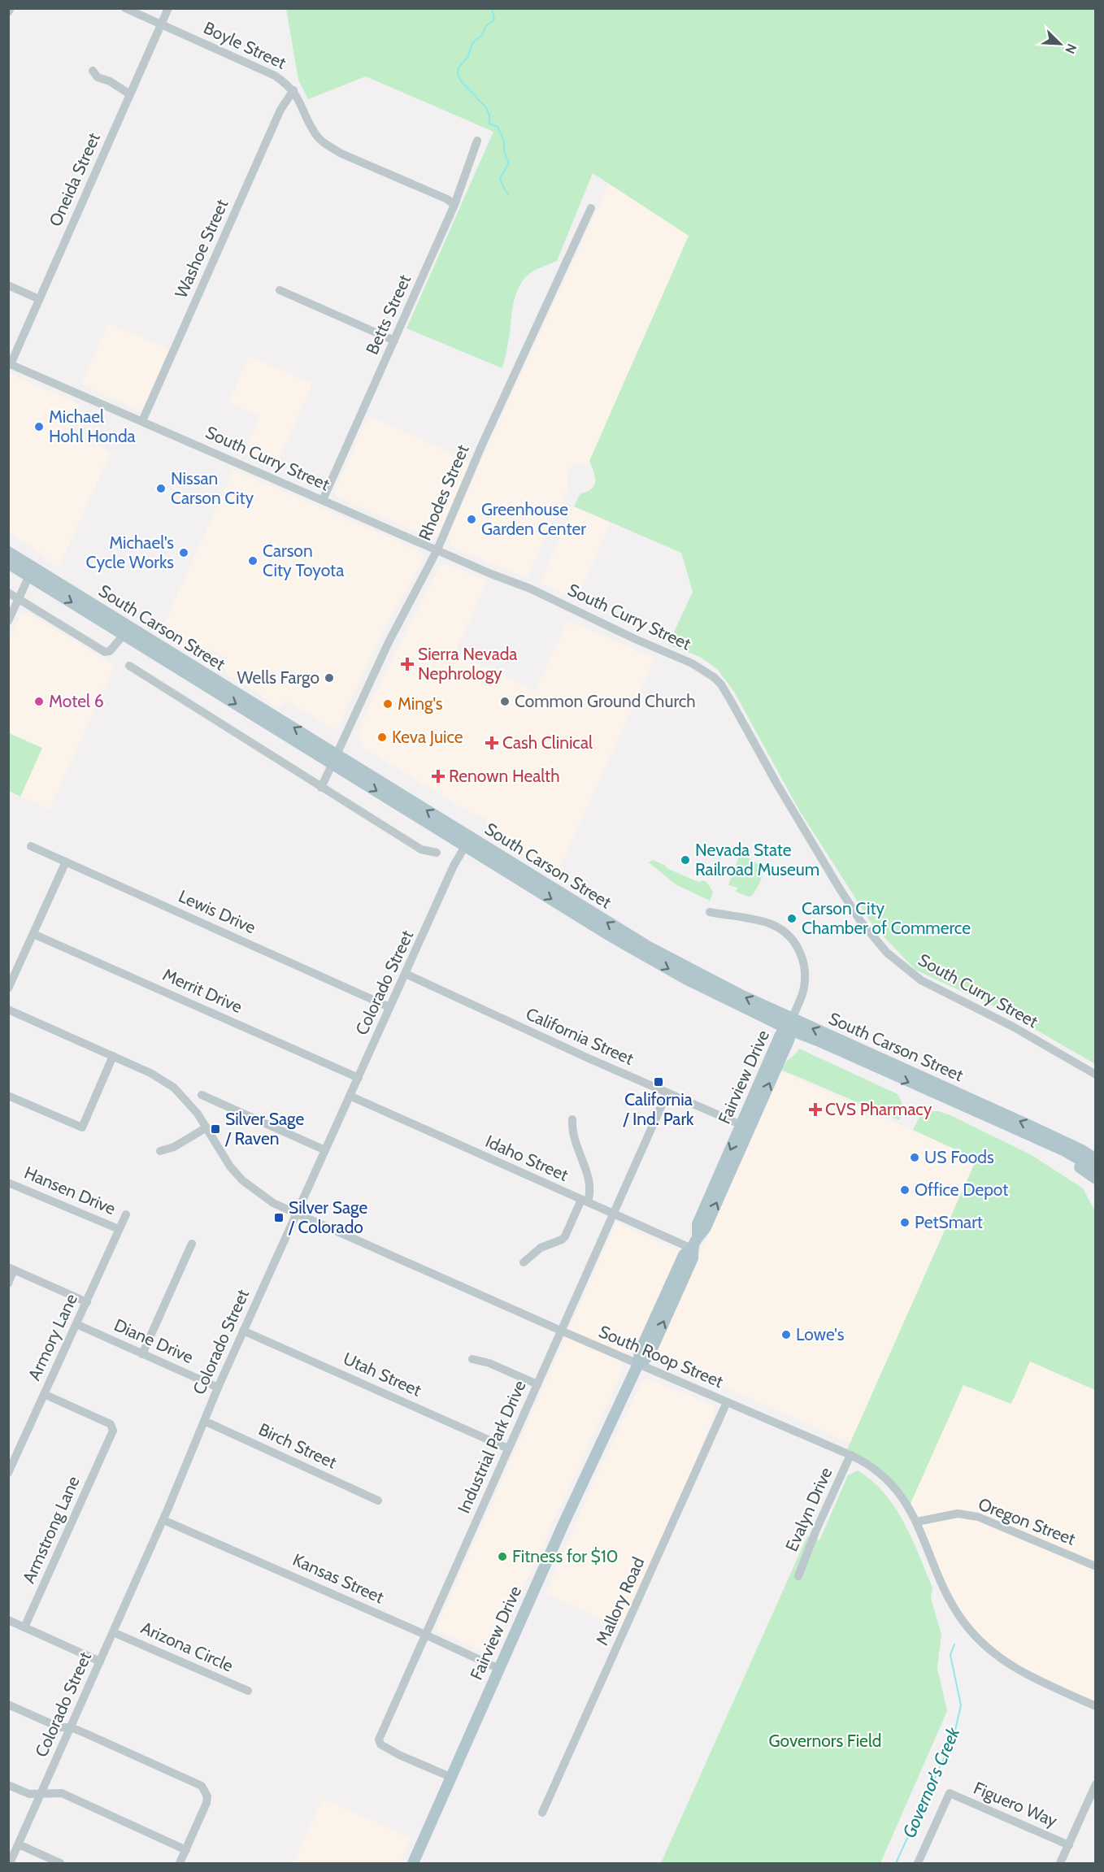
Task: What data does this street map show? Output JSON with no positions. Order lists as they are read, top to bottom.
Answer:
{
  "streets": {
    "main road": ["South Carson Street", "Fairview Drive"],
    "street": [
      "Boyle Street",
      "Oneida Street",
      "Washoe Street",
      "Betts Street",
      "South Curry Street",
      "Rhodes Street",
      "Lewis Drive",
      "Colorado Street",
      "Merrit Drive",
      "California Street",
      "Idaho Street",
      "Hansen Drive",
      "Armory Lane",
      "Diane Drive",
      "South Roop Street",
      "Utah Street",
      "Birch Street",
      "Industrial Park Drive",
      "Evalyn Drive",
      "Oregon Street",
      "Armstrong Lane",
      "Kansas Street",
      "Mallory Road",
      "Arizona Circle",
      "Figuero Way"
    ]
  },
  "crossings": [
    ["Boyle Street", "Oneida Street"],
    ["Boyle Street", "Washoe Street"],
    ["Boyle Street", "Betts Street"],
    ["Oneida Street", "South Curry Street"],
    ["Washoe Street", "South Curry Street"],
    ["Betts Street", "South Curry Street"],
    ["South Curry Street", "Rhodes Street"],
    ["Rhodes Street", "South Carson Street"],
    ["South Carson Street", "Colorado Street"],
    ["South Carson Street", "Fairview Drive"],
    ["Lewis Drive", "Colorado Street"],
    ["Colorado Street", "Merrit Drive"],
    ["Colorado Street", "California Street"],
    ["Colorado Street", "Idaho Street"],
    ["Colorado Street", "Diane Drive"],
    ["Colorado Street", "South Roop Street"],
    ["Colorado Street", "Utah Street"],
    ["Colorado Street", "Birch Street"],
    ["Colorado Street", "Kansas Street"],
    ["Colorado Street", "Arizona Circle"],
    ["California Street", "Fairview Drive"],
    ["California Street", "Industrial Park Drive"],
    ["Fairview Drive", "Idaho Street"],
    ["Fairview Drive", "South Roop Street"],
    ["Fairview Drive", "Industrial Park Drive"],
    ["Fairview Drive", "Kansas Street"],
    ["Idaho Street", "Industrial Park Drive"],
    ["Hansen Drive", "Armory Lane"],
    ["Armory Lane", "Diane Drive"],
    ["Armory Lane", "Armstrong Lane"],
    ["South Roop Street", "Industrial Park Drive"],
    ["South Roop Street", "Evalyn Drive"],
    ["South Roop Street", "Oregon Street"],
    ["South Roop Street", "Mallory Road"],
    ["Utah Street", "Industrial Park Drive"],
    ["Industrial Park Drive", "Kansas Street"]
  ],
  "water": ["Governor's Creek"],
  "parks": ["Governors Field"],
  "places": {
    "other": [
      "Michael Hohl Honda",
      "Nissan Carson City",
      "Greenhouse Garden Center",
      "Michael's Cycle Works",
      "Carson City Toyota",
      "Wells Fargo",
      "Motel 6",
      "Common Ground Church",
      "Ming's",
      "Keva Juice",
      "Nevada State Railroad Museum",
      "Carson City Chamber of Commerce",
      "US Foods",
      "Office Depot",
      "PetSmart",
      "Lowe's",
      "Fitness for $10"
    ],
    "health": [
      "Sierra Nevada Nephrology",
      "Cash Clinical",
      "Renown Health",
      "CVS Pharmacy"
    ],
    "transit": ["California / Ind. Park", "Silver Sage / Raven", "Silver Sage / Colorado"]
  },
  "north": "bottom right"
}
